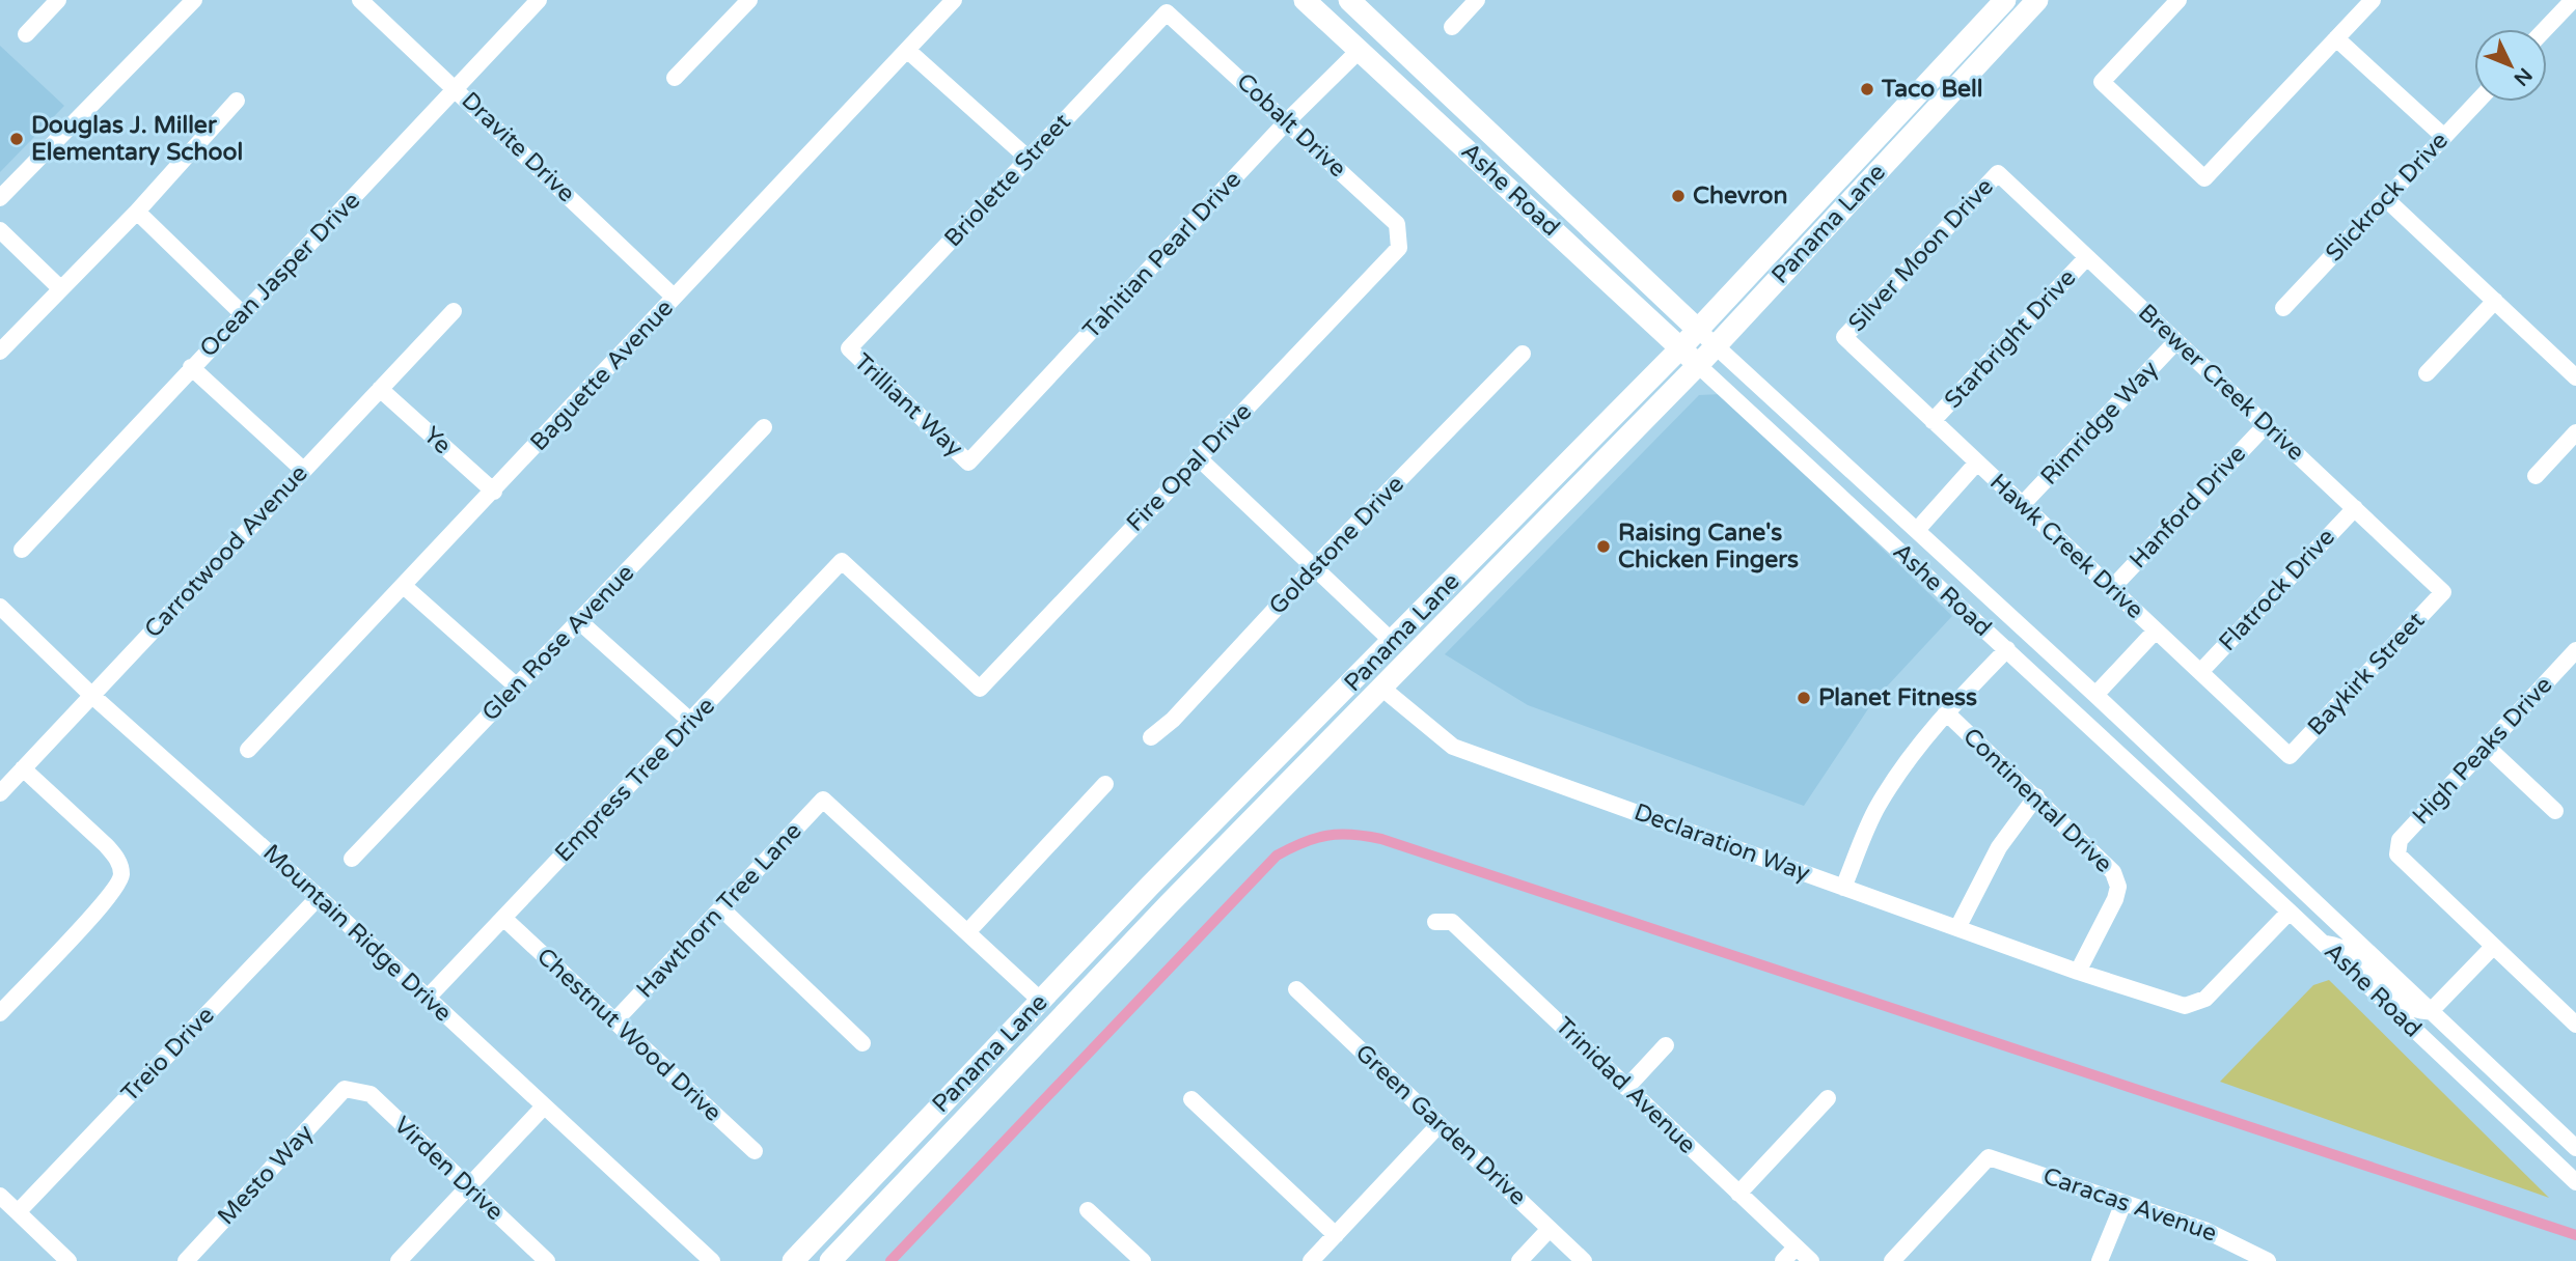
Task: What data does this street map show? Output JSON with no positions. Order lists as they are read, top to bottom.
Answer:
{
  "streets": {
    "main road": ["Ashe Road", "Panama Lane"],
    "street": [
      "Cobalt Drive",
      "Dravite Drive",
      "Briolette Street",
      "Slickrock Drive",
      "Tahitian Pearl Drive",
      "Silver Moon Drive",
      "Ocean Jasper Drive",
      "Starbright Drive",
      "Baguette Avenue",
      "Brewer Creek Drive",
      "Trilliant Way",
      "Rimridge Way",
      "Ye",
      "Fire Opal Drive",
      "Hanford Drive",
      "Goldstone Drive",
      "Hawk Creek Drive",
      "Carrotwood Avenue",
      "Flatrock Drive",
      "Glen Rose Avenue",
      "Baykirk Street",
      "High Peaks Drive",
      "Empress Tree Drive",
      "Continental Drive",
      "Declaration Way",
      "Hawthorn Tree Lane",
      "Mountain Ridge Drive",
      "Chestnut Wood Drive",
      "Treio Drive",
      "Trinidad Avenue",
      "Green Garden Drive",
      "Virden Drive",
      "Mesto Way",
      "Caracas Avenue"
    ]
  },
  "crossings": [
    ["Cobalt Drive", "Briolette Street"],
    ["Cobalt Drive", "Tahitian Pearl Drive"],
    ["Cobalt Drive", "Fire Opal Drive"],
    ["Dravite Drive", "Ocean Jasper Drive"],
    ["Dravite Drive", "Baguette Avenue"],
    ["Briolette Street", "Trilliant Way"],
    ["Ashe Road", "Panama Lane"],
    ["Ashe Road", "Tahitian Pearl Drive"],
    ["Ashe Road", "Declaration Way"],
    ["Panama Lane", "Declaration Way"],
    ["Tahitian Pearl Drive", "Trilliant Way"],
    ["Silver Moon Drive", "Brewer Creek Drive"],
    ["Silver Moon Drive", "Hawk Creek Drive"],
    ["Starbright Drive", "Brewer Creek Drive"],
    ["Starbright Drive", "Hawk Creek Drive"],
    ["Baguette Avenue", "Ye"],
    ["Brewer Creek Drive", "Rimridge Way"],
    ["Brewer Creek Drive", "Hanford Drive"],
    ["Brewer Creek Drive", "Flatrock Drive"],
    ["Brewer Creek Drive", "Baykirk Street"],
    ["Rimridge Way", "Hawk Creek Drive"],
    ["Ye", "Carrotwood Avenue"],
    ["Fire Opal Drive", "Empress Tree Drive"],
    ["Hanford Drive", "Hawk Creek Drive"],
    ["Hawk Creek Drive", "Flatrock Drive"],
    ["Hawk Creek Drive", "Baykirk Street"],
    ["Carrotwood Avenue", "Mountain Ridge Drive"],
    ["Empress Tree Drive", "Mountain Ridge Drive"],
    ["Empress Tree Drive", "Chestnut Wood Drive"],
    ["Continental Drive", "Declaration Way"],
    ["Hawthorn Tree Lane", "Chestnut Wood Drive"],
    ["Mountain Ridge Drive", "Treio Drive"],
    ["Virden Drive", "Mesto Way"]
  ],
  "places": [
    "Taco Bell",
    "Douglas J. Miller Elementary School",
    "Chevron",
    "Raising Cane's Chicken Fingers",
    "Planet Fitness"
  ],
  "north": "bottom right"
}
